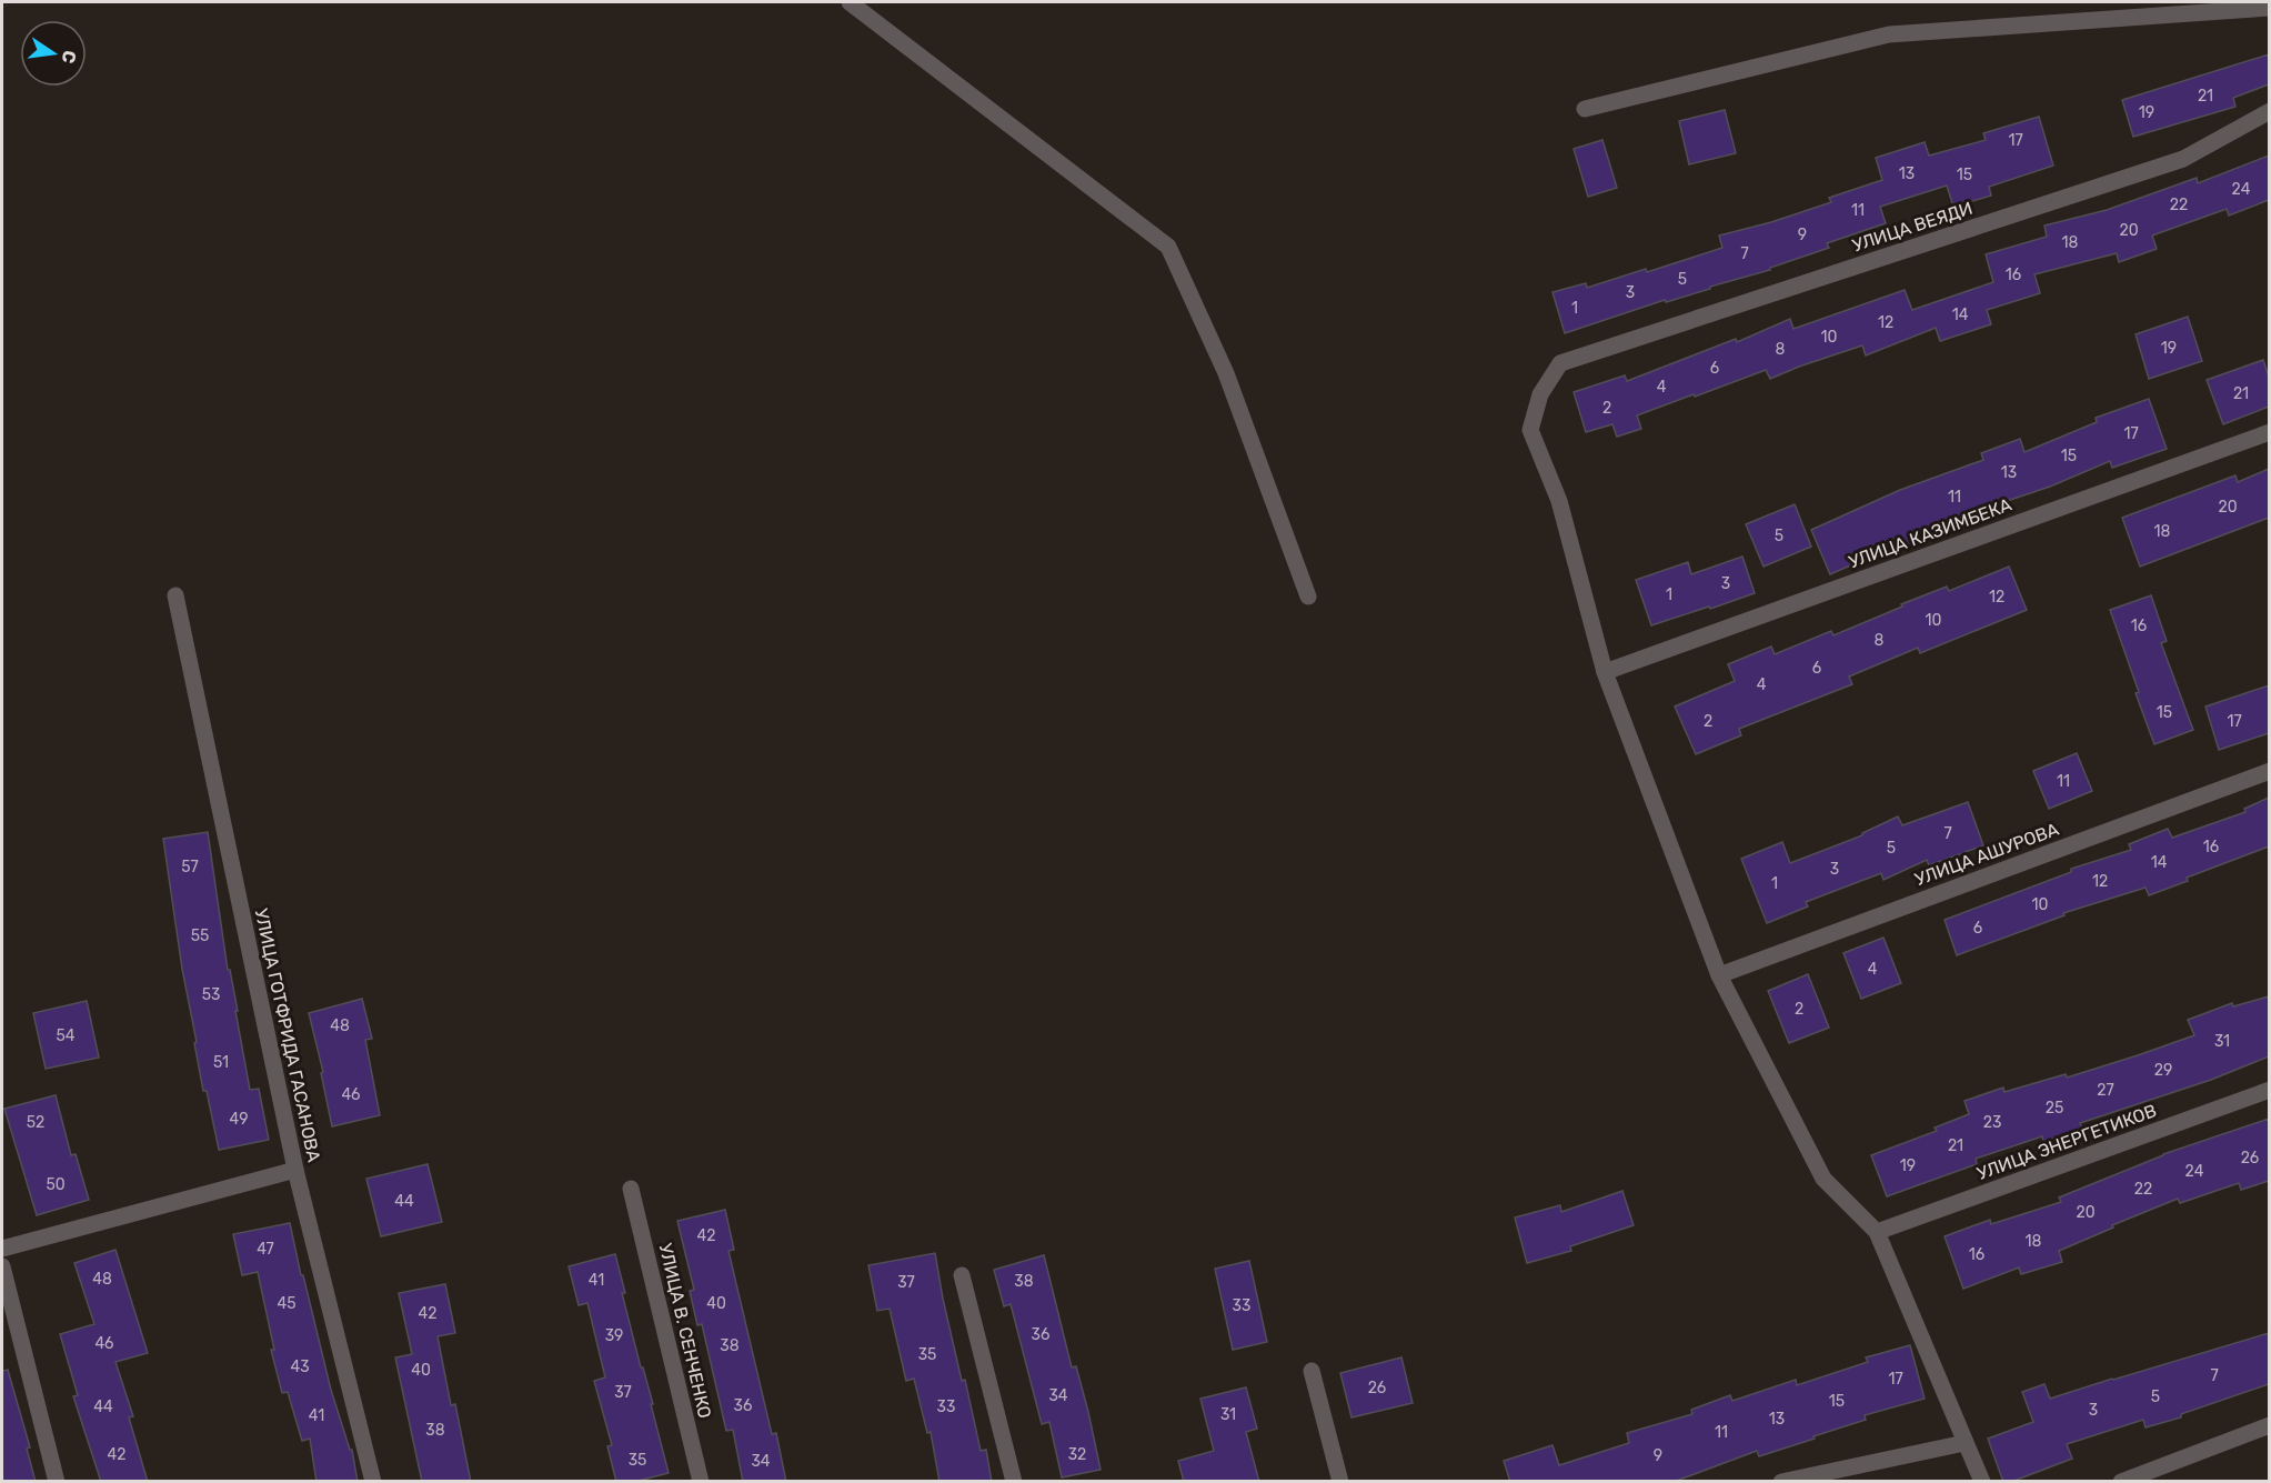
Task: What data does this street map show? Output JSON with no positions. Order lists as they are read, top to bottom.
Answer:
{
  "streets": {
    "street": [
      "УЛИЦА ВЕЯДИ",
      "УЛИЦА КАЗИМБЕКА",
      "УЛИЦА АШУРОВА",
      "УЛИЦА ГОТФРИДА ГАСАНОВА",
      "УЛИЦА ЭНЕРГЕТИКОВ",
      "УЛИЦА В. СЕНЧЕНКО"
    ]
  },
  "crossings": [
    ["УЛИЦА ВЕЯДИ", "УЛИЦА КАЗИМБЕКА"]
  ],
  "house_numbers": [
    "21",
    "19",
    "17",
    "13",
    "15",
    "24",
    "22",
    "11",
    "20",
    "9",
    "18",
    "7",
    "16",
    "5",
    "3",
    "1",
    "14",
    "12",
    "10",
    "19",
    "8",
    "6",
    "4",
    "21",
    "2",
    "17",
    "15",
    "13",
    "11",
    "20",
    "18",
    "5",
    "3",
    "1",
    "12",
    "10",
    "16",
    "8",
    "6",
    "4",
    "15",
    "2",
    "17",
    "11",
    "7",
    "16",
    "5",
    "14",
    "57",
    "3",
    "12",
    "1",
    "10",
    "6",
    "55",
    "4",
    "53",
    "2",
    "48",
    "54",
    "31",
    "51",
    "29",
    "27",
    "46",
    "25",
    "49",
    "52",
    "23",
    "21",
    "26",
    "19",
    "24",
    "50",
    "22",
    "44",
    "20",
    "42",
    "18",
    "47",
    "16",
    "48",
    "41",
    "38",
    "37",
    "45",
    "40",
    "33",
    "42",
    "36",
    "39",
    "46",
    "38",
    "35",
    "43",
    "40",
    "7",
    "17",
    "26",
    "37",
    "34",
    "5",
    "15",
    "36",
    "44",
    "33",
    "3",
    "31",
    "41",
    "13",
    "38",
    "11",
    "42",
    "32",
    "9",
    "35",
    "34"
  ],
  "north": "right"
}
